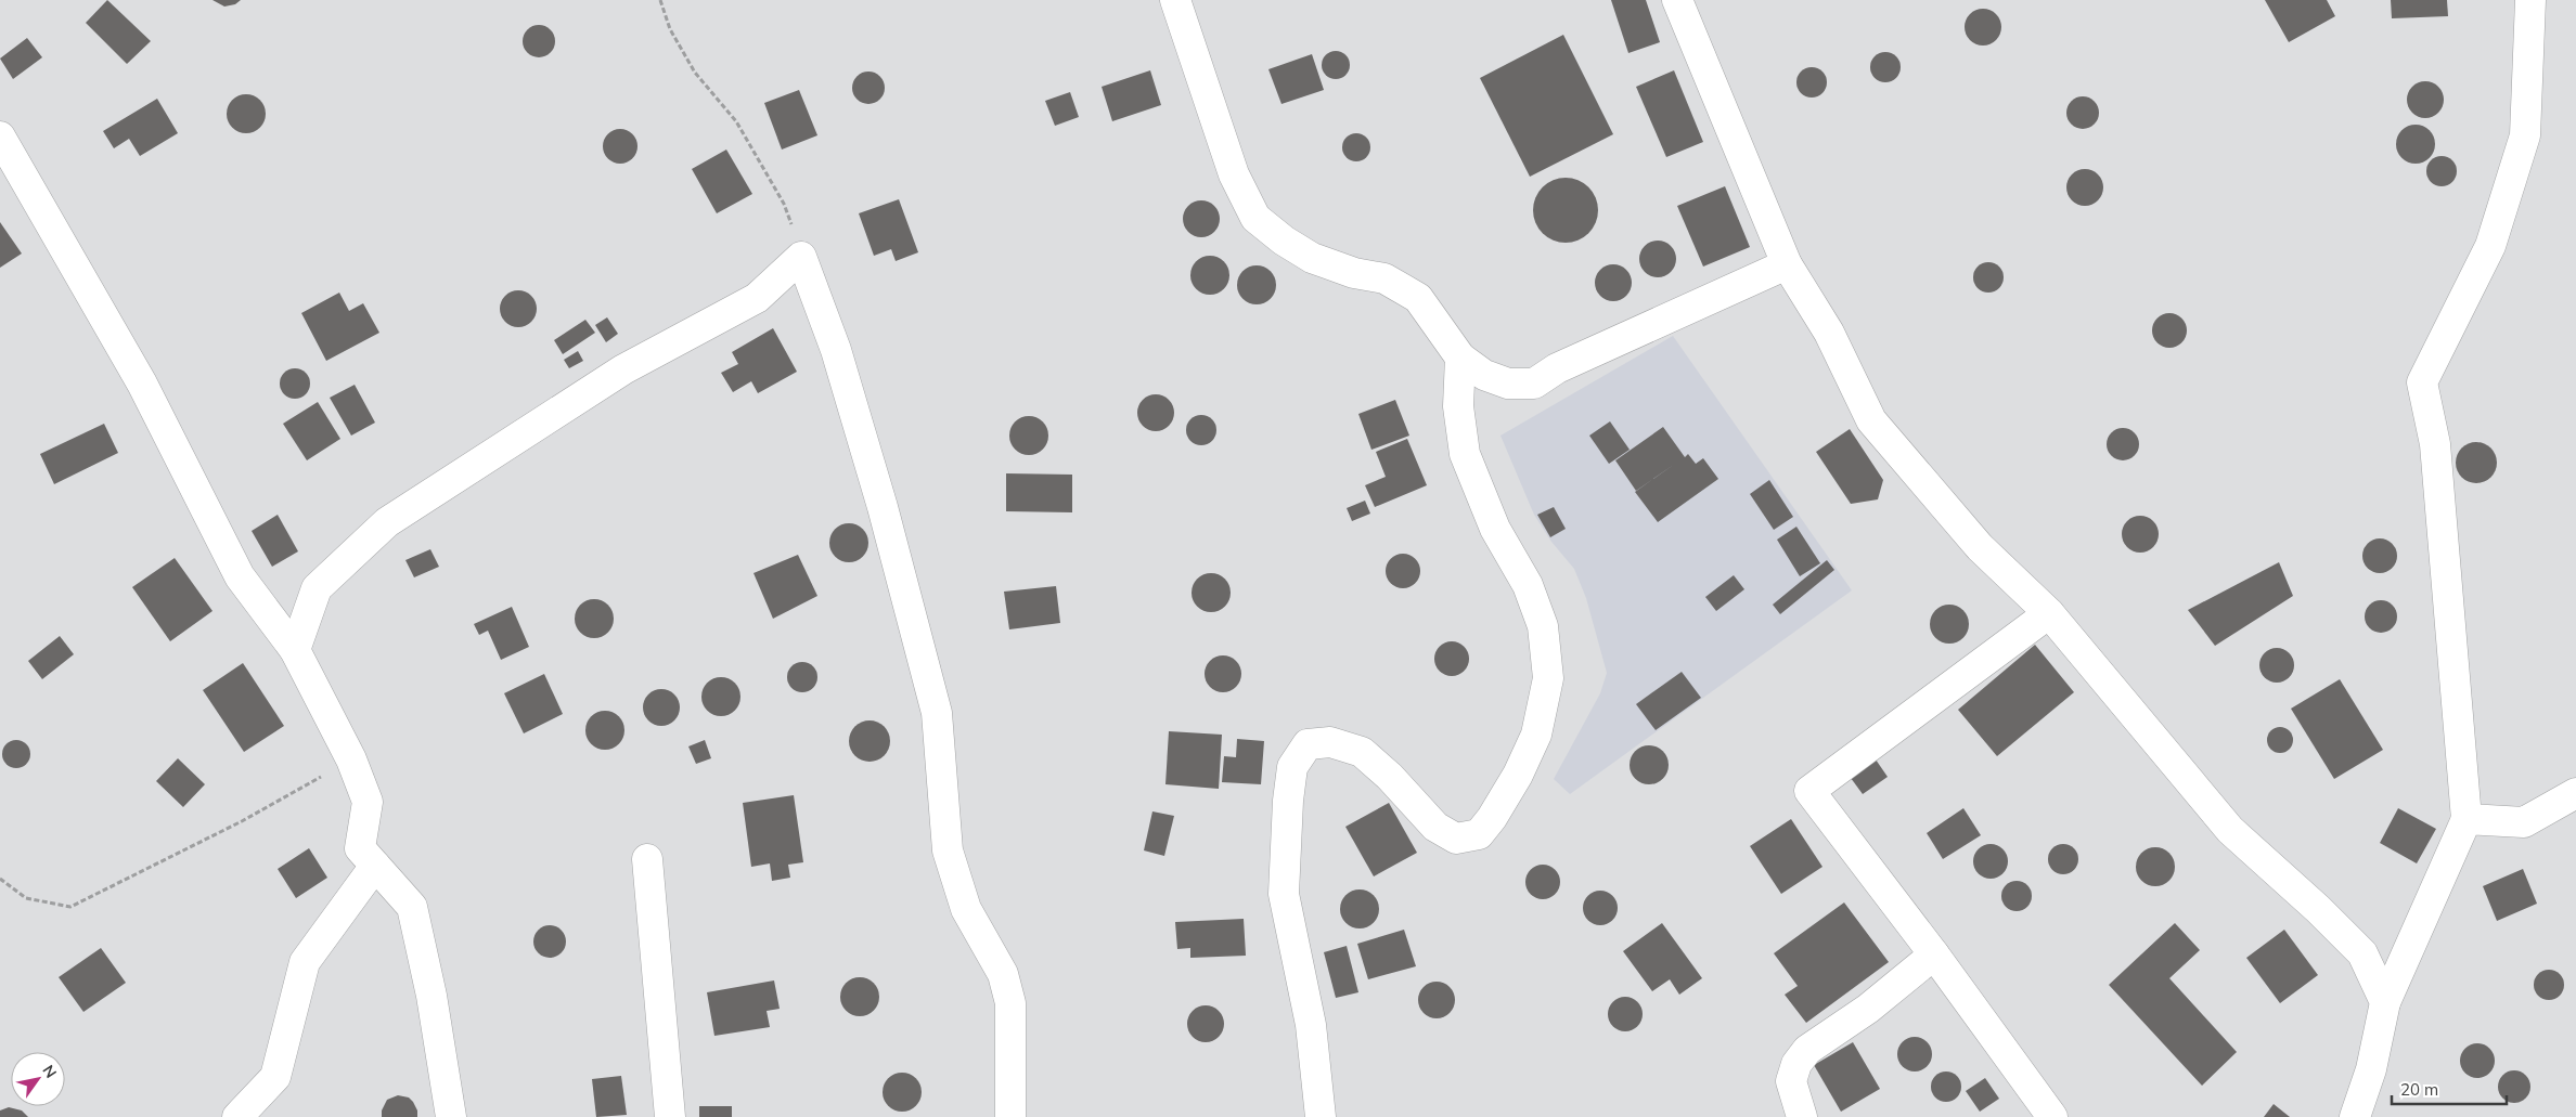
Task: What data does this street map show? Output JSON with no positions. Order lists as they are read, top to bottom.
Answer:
{
  "scale_bar": "20 m",
  "north": "top right"
}
